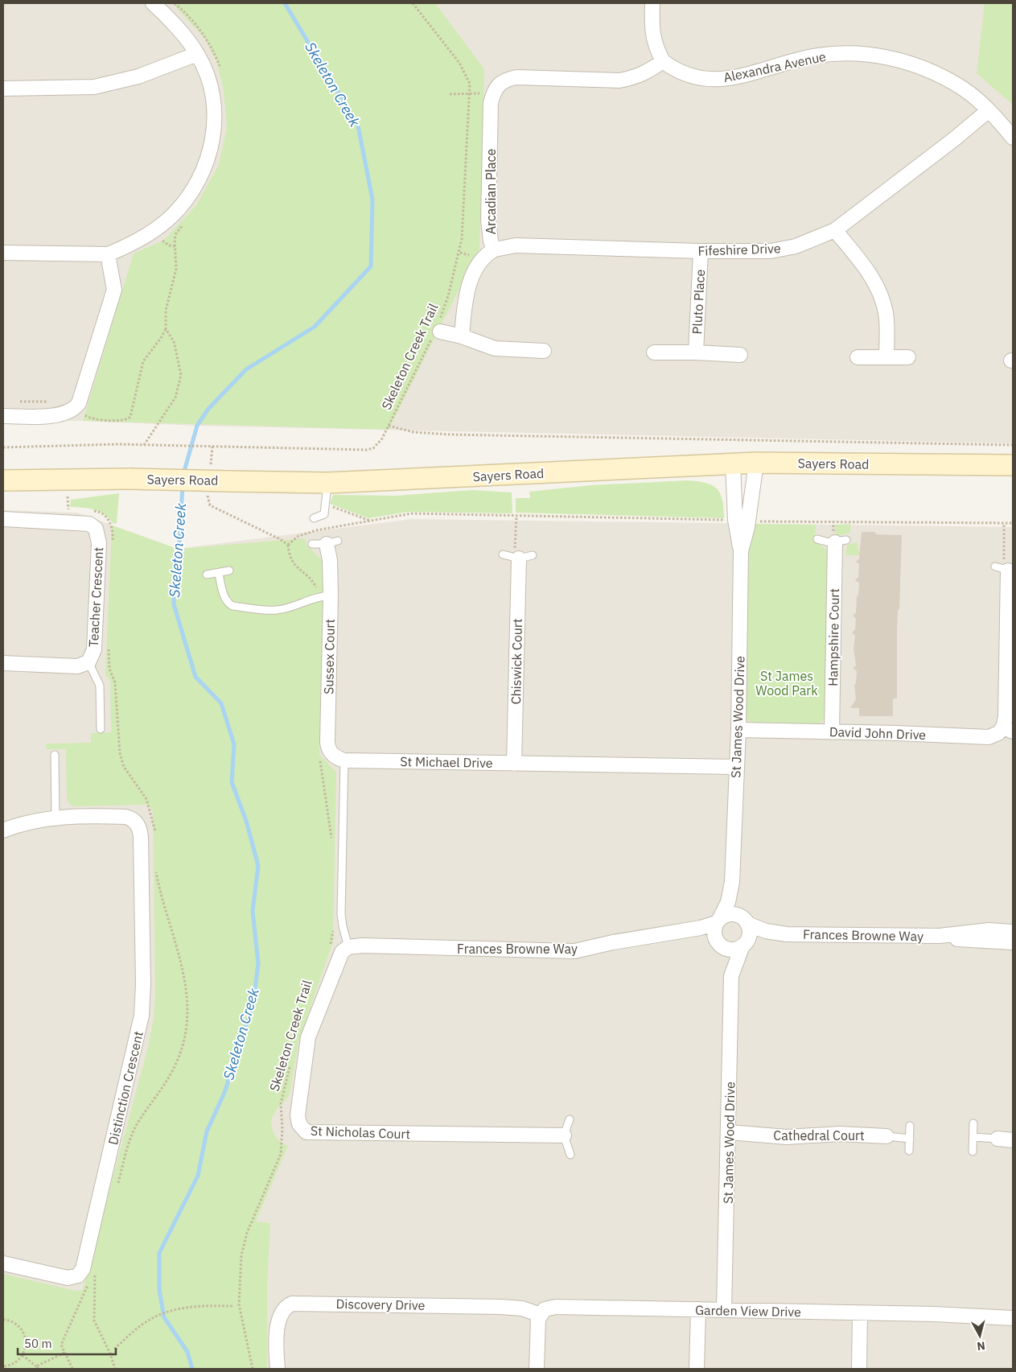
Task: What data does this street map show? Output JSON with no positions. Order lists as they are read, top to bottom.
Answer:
{
  "streets": {
    "main road": ["Sayers Road"],
    "street": [
      "Alexandra Avenue",
      "Arcadian Place",
      "Fifeshire Drive",
      "Pluto Place",
      "Teacher Crescent",
      "Hampshire Court",
      "Sussex Court",
      "Chiswick Court",
      "St James Wood Drive",
      "David John Drive",
      "St Michael Drive",
      "Frances Browne Way",
      "Distinction Crescent",
      "St Nicholas Court",
      "Cathedral Court",
      "Discovery Drive",
      "Garden View Drive"
    ],
    "path": ["Skeleton Creek Trail"]
  },
  "crossings": [
    ["Alexandra Avenue", "Fifeshire Drive"],
    ["Arcadian Place", "Fifeshire Drive"],
    ["Fifeshire Drive", "Pluto Place"],
    ["Sayers Road", "St James Wood Drive"],
    ["Hampshire Court", "David John Drive"],
    ["Sussex Court", "St Michael Drive"],
    ["Chiswick Court", "St Michael Drive"],
    ["St James Wood Drive", "David John Drive"],
    ["St James Wood Drive", "St Michael Drive"],
    ["St James Wood Drive", "Frances Browne Way"],
    ["St James Wood Drive", "Cathedral Court"],
    ["St James Wood Drive", "Garden View Drive"],
    ["Frances Browne Way", "St Nicholas Court"],
    ["Discovery Drive", "Garden View Drive"]
  ],
  "water": ["Skeleton Creek"],
  "parks": ["St James Wood Park"],
  "scale_bar": "50 m",
  "north": "bottom"
}
